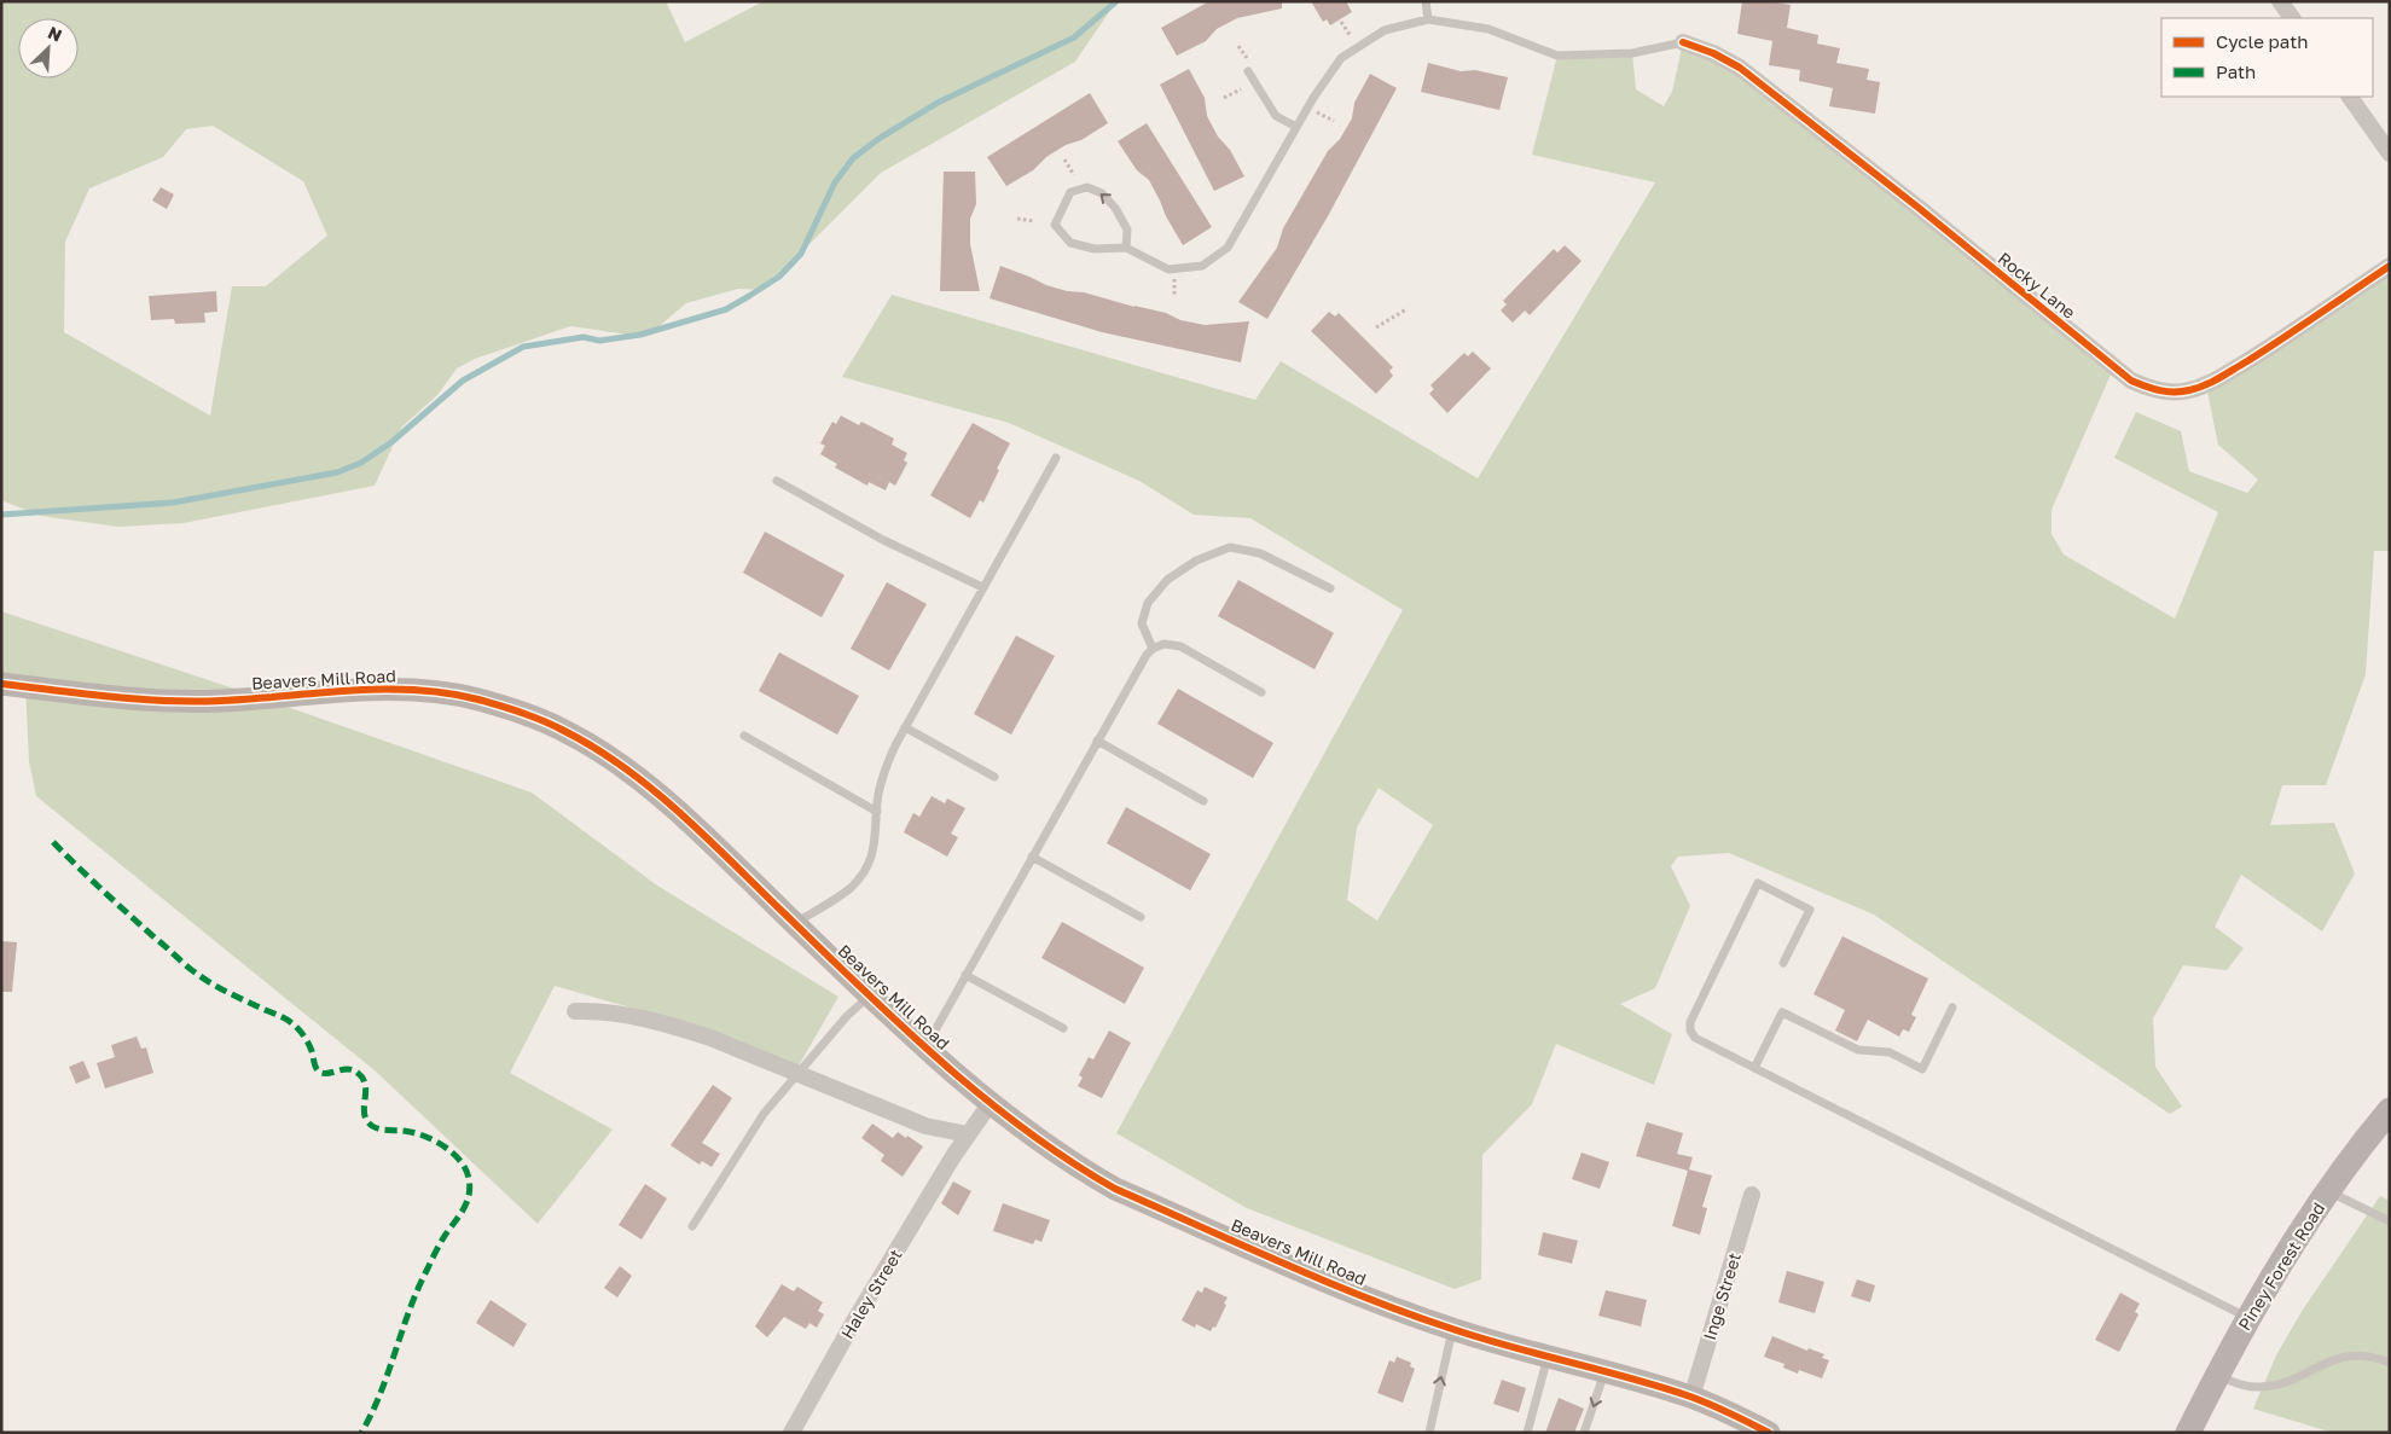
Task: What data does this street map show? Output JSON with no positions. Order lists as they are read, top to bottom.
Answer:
{
  "streets": {
    "main road": ["Piney Forest Road"],
    "street": [
      "Rocky Lane",
      "Beavers Mill Road",
      "Haley Street",
      "Inge Street"
    ]
  },
  "crossings": [
    ["Beavers Mill Road", "Inge Street"]
  ],
  "legend": ["Cycle path", "Path"],
  "north": "top right"
}
